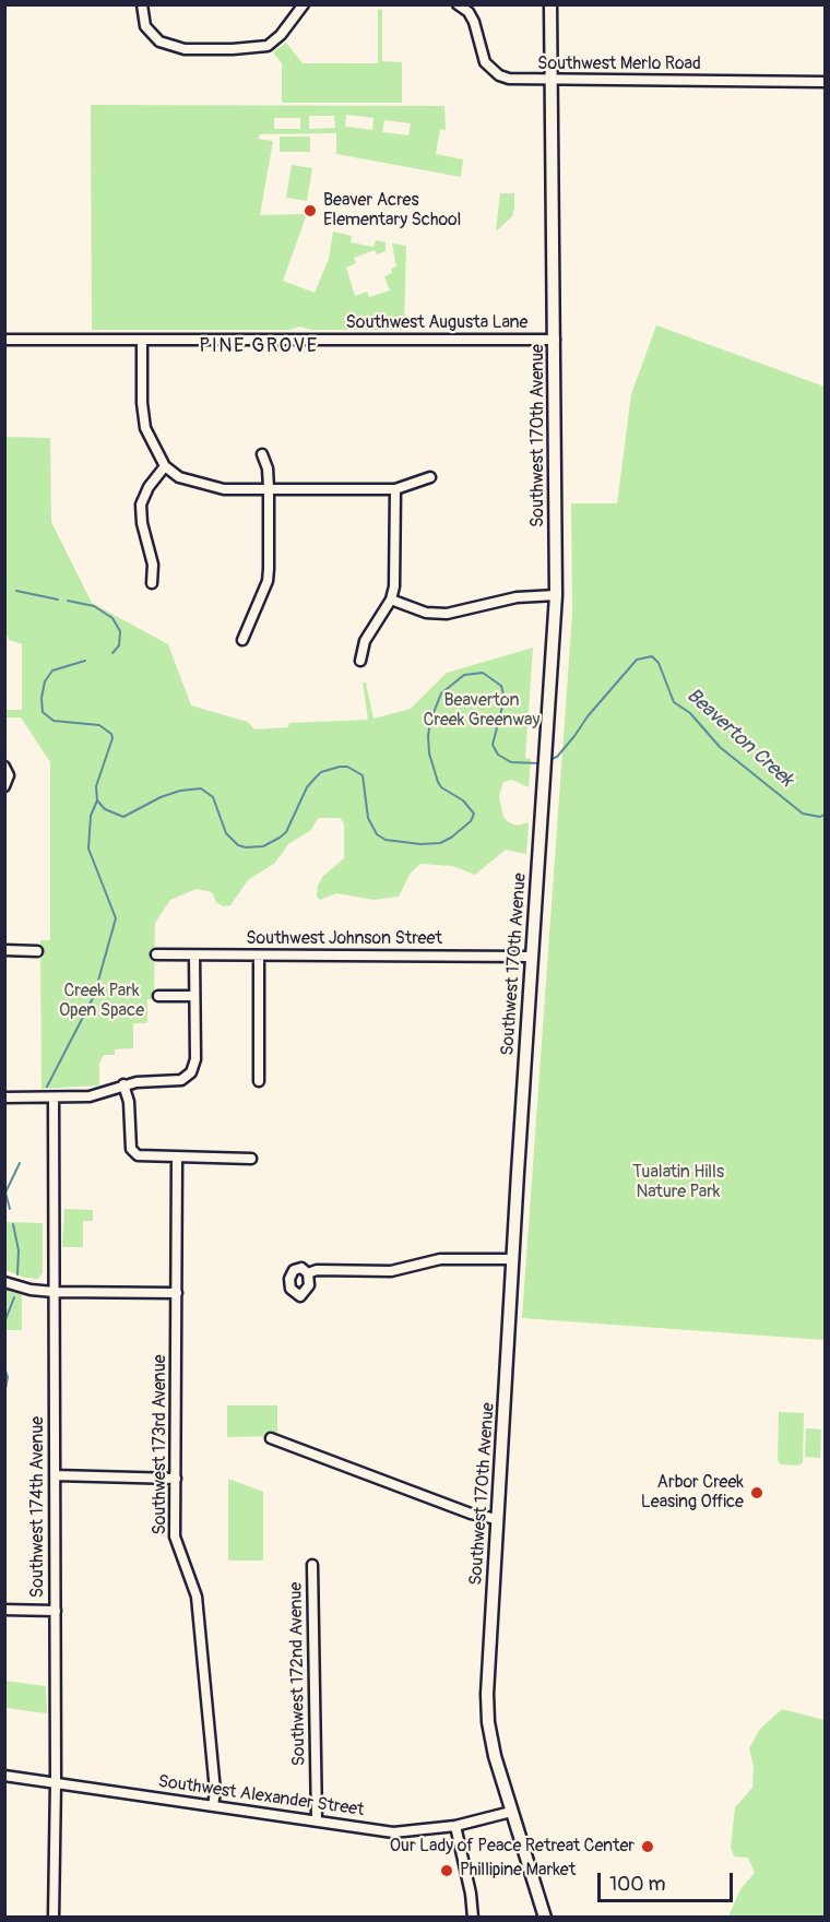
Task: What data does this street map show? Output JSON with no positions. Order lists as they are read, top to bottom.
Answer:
{
  "streets": {
    "main road": ["Southwest 170th Avenue"],
    "street": [
      "Southwest Merlo Road",
      "Southwest Augusta Lane",
      "Southwest Johnson Street",
      "Southwest 173rd Avenue",
      "Southwest 174th Avenue",
      "Southwest 172nd Avenue",
      "Southwest Alexander Street"
    ]
  },
  "crossings": [
    ["Southwest Merlo Road", "Southwest 170th Avenue"],
    ["Southwest Augusta Lane", "Southwest 170th Avenue"],
    ["Southwest 170th Avenue", "Southwest Johnson Street"],
    ["Southwest 170th Avenue", "Southwest Alexander Street"],
    ["Southwest 173rd Avenue", "Southwest Alexander Street"],
    ["Southwest 174th Avenue", "Southwest Alexander Street"],
    ["Southwest 172nd Avenue", "Southwest Alexander Street"]
  ],
  "districts": ["PINE GROVE"],
  "water": ["Beaverton Creek"],
  "parks": ["Beaverton Creek Greenway", "Creek Park Open Space", "Tualatin Hills Nature Park"],
  "places": [
    "Beaver Acres Elementary School",
    "Arbor Creek Leasing Office",
    "Our Lady of Peace Retreat Center",
    "Phillipine Market"
  ],
  "scale_bar": "100 m"
}
